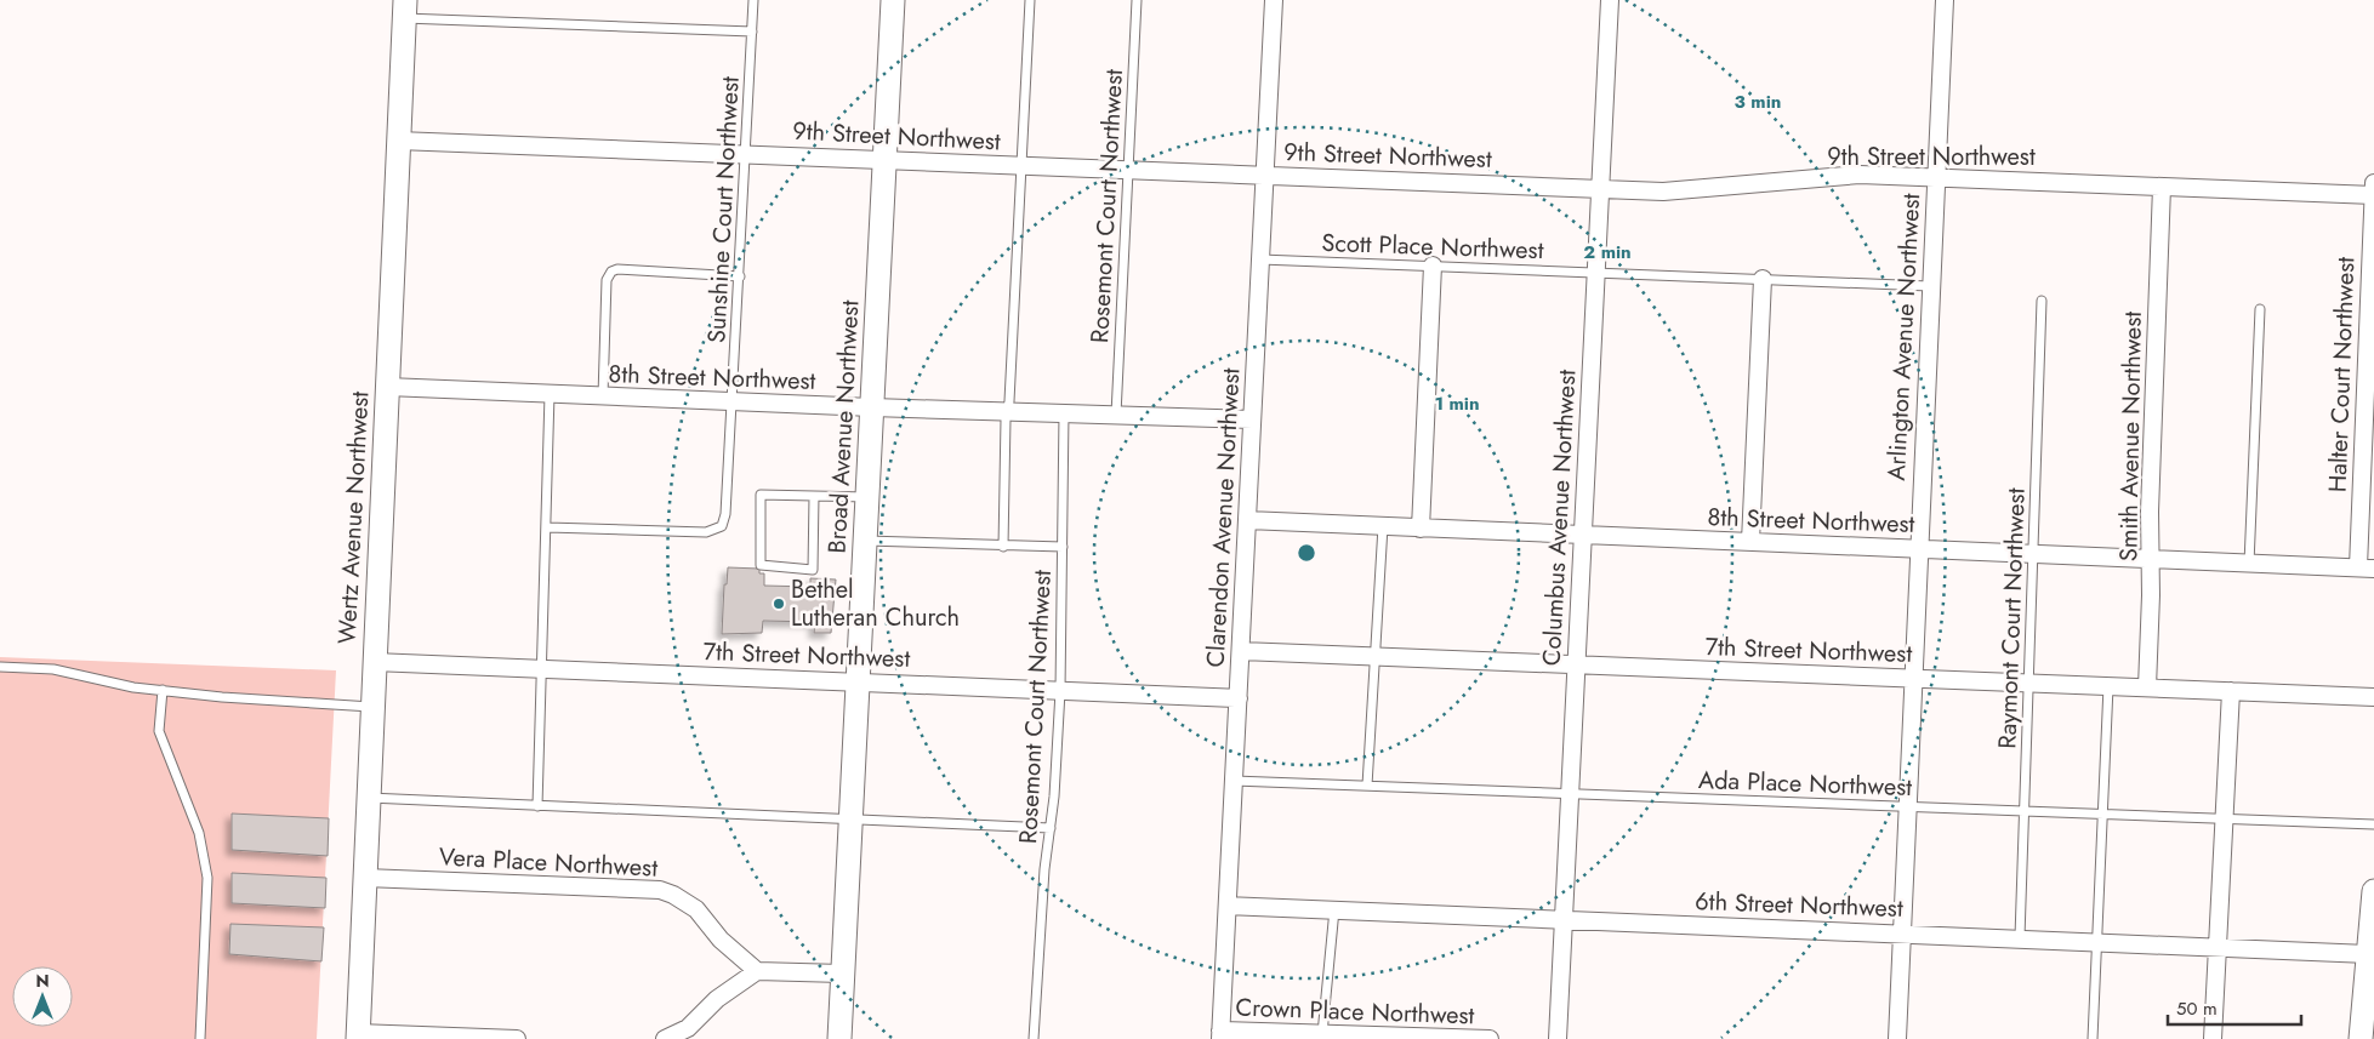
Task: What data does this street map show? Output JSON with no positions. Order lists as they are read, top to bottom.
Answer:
{
  "streets": {
    "main road": ["Broad Avenue Northwest", "Wertz Avenue Northwest"],
    "street": [
      "9th Street Northwest",
      "Arlington Avenue Northwest",
      "Halter Court Northwest",
      "8th Street Northwest",
      "Smith Avenue Northwest",
      "Clarendon Avenue Northwest",
      "Columbus Avenue Northwest",
      "7th Street Northwest",
      "Vera Place Northwest",
      "6th Street Northwest",
      "Crown Place Northwest"
    ],
    "lane": [
      "Rosemont Court Northwest",
      "Sunshine Court Northwest",
      "Scott Place Northwest",
      "Raymont Court Northwest",
      "Ada Place Northwest"
    ]
  },
  "crossings": [
    ["9th Street Northwest", "Rosemont Court Northwest"],
    ["9th Street Northwest", "Sunshine Court Northwest"],
    ["9th Street Northwest", "Arlington Avenue Northwest"],
    ["9th Street Northwest", "Halter Court Northwest"],
    ["9th Street Northwest", "Broad Avenue Northwest"],
    ["9th Street Northwest", "Smith Avenue Northwest"],
    ["9th Street Northwest", "Wertz Avenue Northwest"],
    ["9th Street Northwest", "Clarendon Avenue Northwest"],
    ["9th Street Northwest", "Columbus Avenue Northwest"],
    ["Rosemont Court Northwest", "8th Street Northwest"],
    ["Rosemont Court Northwest", "7th Street Northwest"],
    ["Sunshine Court Northwest", "8th Street Northwest"],
    ["Scott Place Northwest", "Arlington Avenue Northwest"],
    ["Scott Place Northwest", "Clarendon Avenue Northwest"],
    ["Scott Place Northwest", "Columbus Avenue Northwest"],
    ["Arlington Avenue Northwest", "8th Street Northwest"],
    ["Arlington Avenue Northwest", "7th Street Northwest"],
    ["Arlington Avenue Northwest", "Ada Place Northwest"],
    ["Arlington Avenue Northwest", "6th Street Northwest"],
    ["Halter Court Northwest", "8th Street Northwest"],
    ["8th Street Northwest", "Broad Avenue Northwest"],
    ["8th Street Northwest", "Smith Avenue Northwest"],
    ["8th Street Northwest", "Wertz Avenue Northwest"],
    ["8th Street Northwest", "Clarendon Avenue Northwest"],
    ["8th Street Northwest", "Columbus Avenue Northwest"],
    ["8th Street Northwest", "Raymont Court Northwest"],
    ["Broad Avenue Northwest", "7th Street Northwest"],
    ["Smith Avenue Northwest", "7th Street Northwest"],
    ["Wertz Avenue Northwest", "7th Street Northwest"],
    ["Wertz Avenue Northwest", "Vera Place Northwest"],
    ["Clarendon Avenue Northwest", "7th Street Northwest"],
    ["Clarendon Avenue Northwest", "Ada Place Northwest"],
    ["Clarendon Avenue Northwest", "6th Street Northwest"],
    ["Clarendon Avenue Northwest", "Crown Place Northwest"],
    ["Columbus Avenue Northwest", "7th Street Northwest"],
    ["Columbus Avenue Northwest", "Ada Place Northwest"],
    ["Columbus Avenue Northwest", "6th Street Northwest"],
    ["Raymont Court Northwest", "7th Street Northwest"],
    ["Raymont Court Northwest", "Ada Place Northwest"],
    ["Raymont Court Northwest", "6th Street Northwest"]
  ],
  "places": ["Bethel Lutheran Church"],
  "scale_bar": "50 m",
  "north": "top",
  "rings": ["3 min", "2 min", "1 min"]
}
